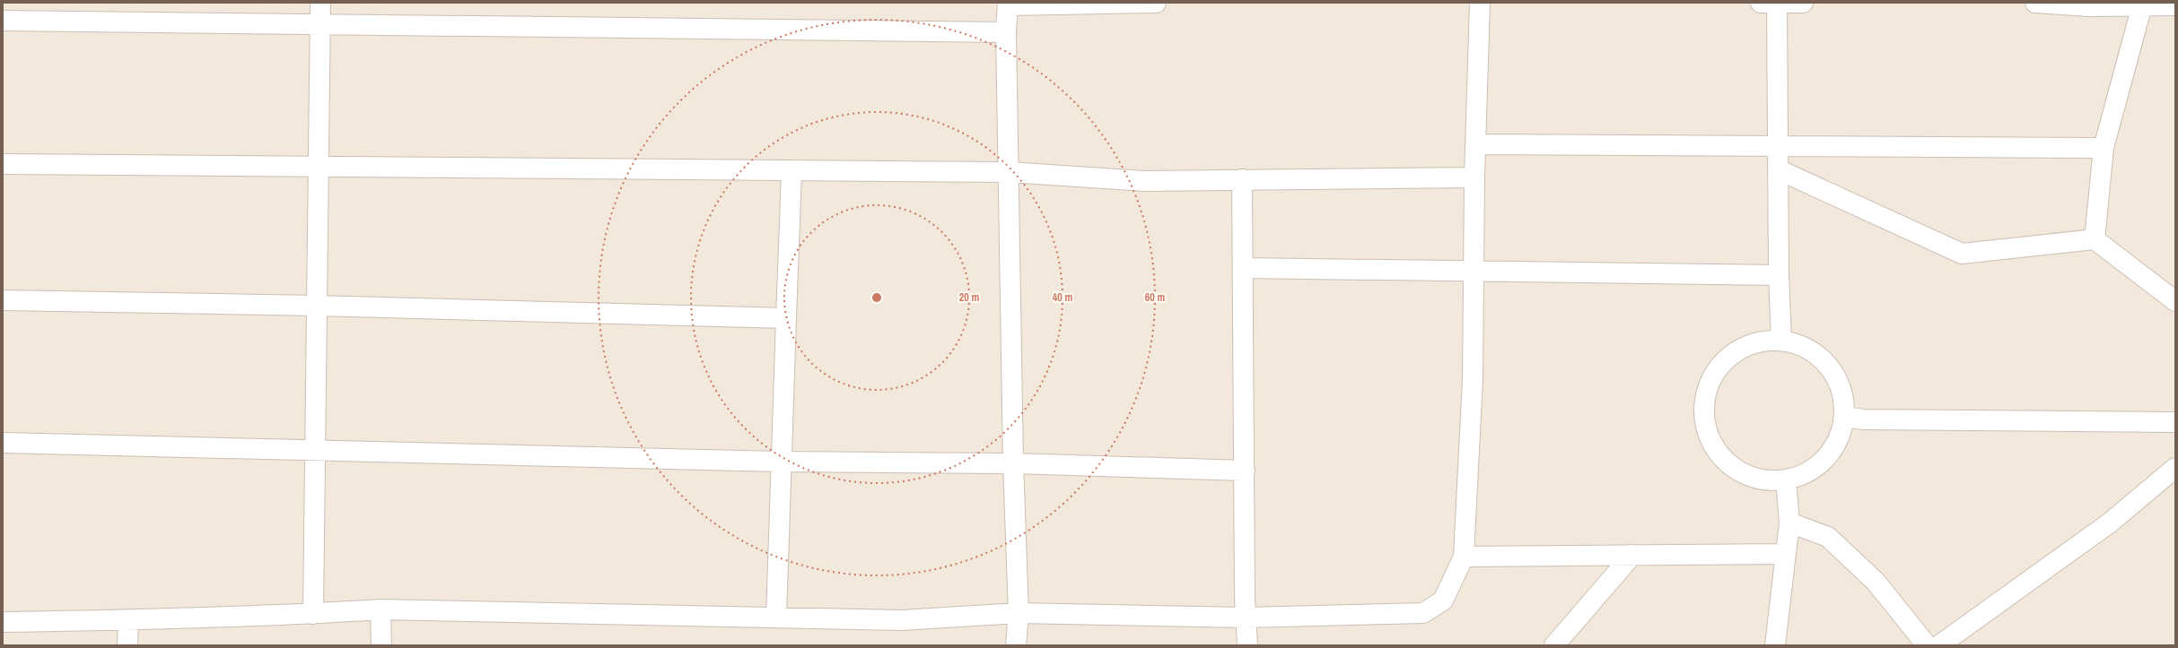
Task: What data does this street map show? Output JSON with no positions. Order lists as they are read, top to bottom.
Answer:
{
  "rings": ["20 m", "40 m", "60 m"]
}
